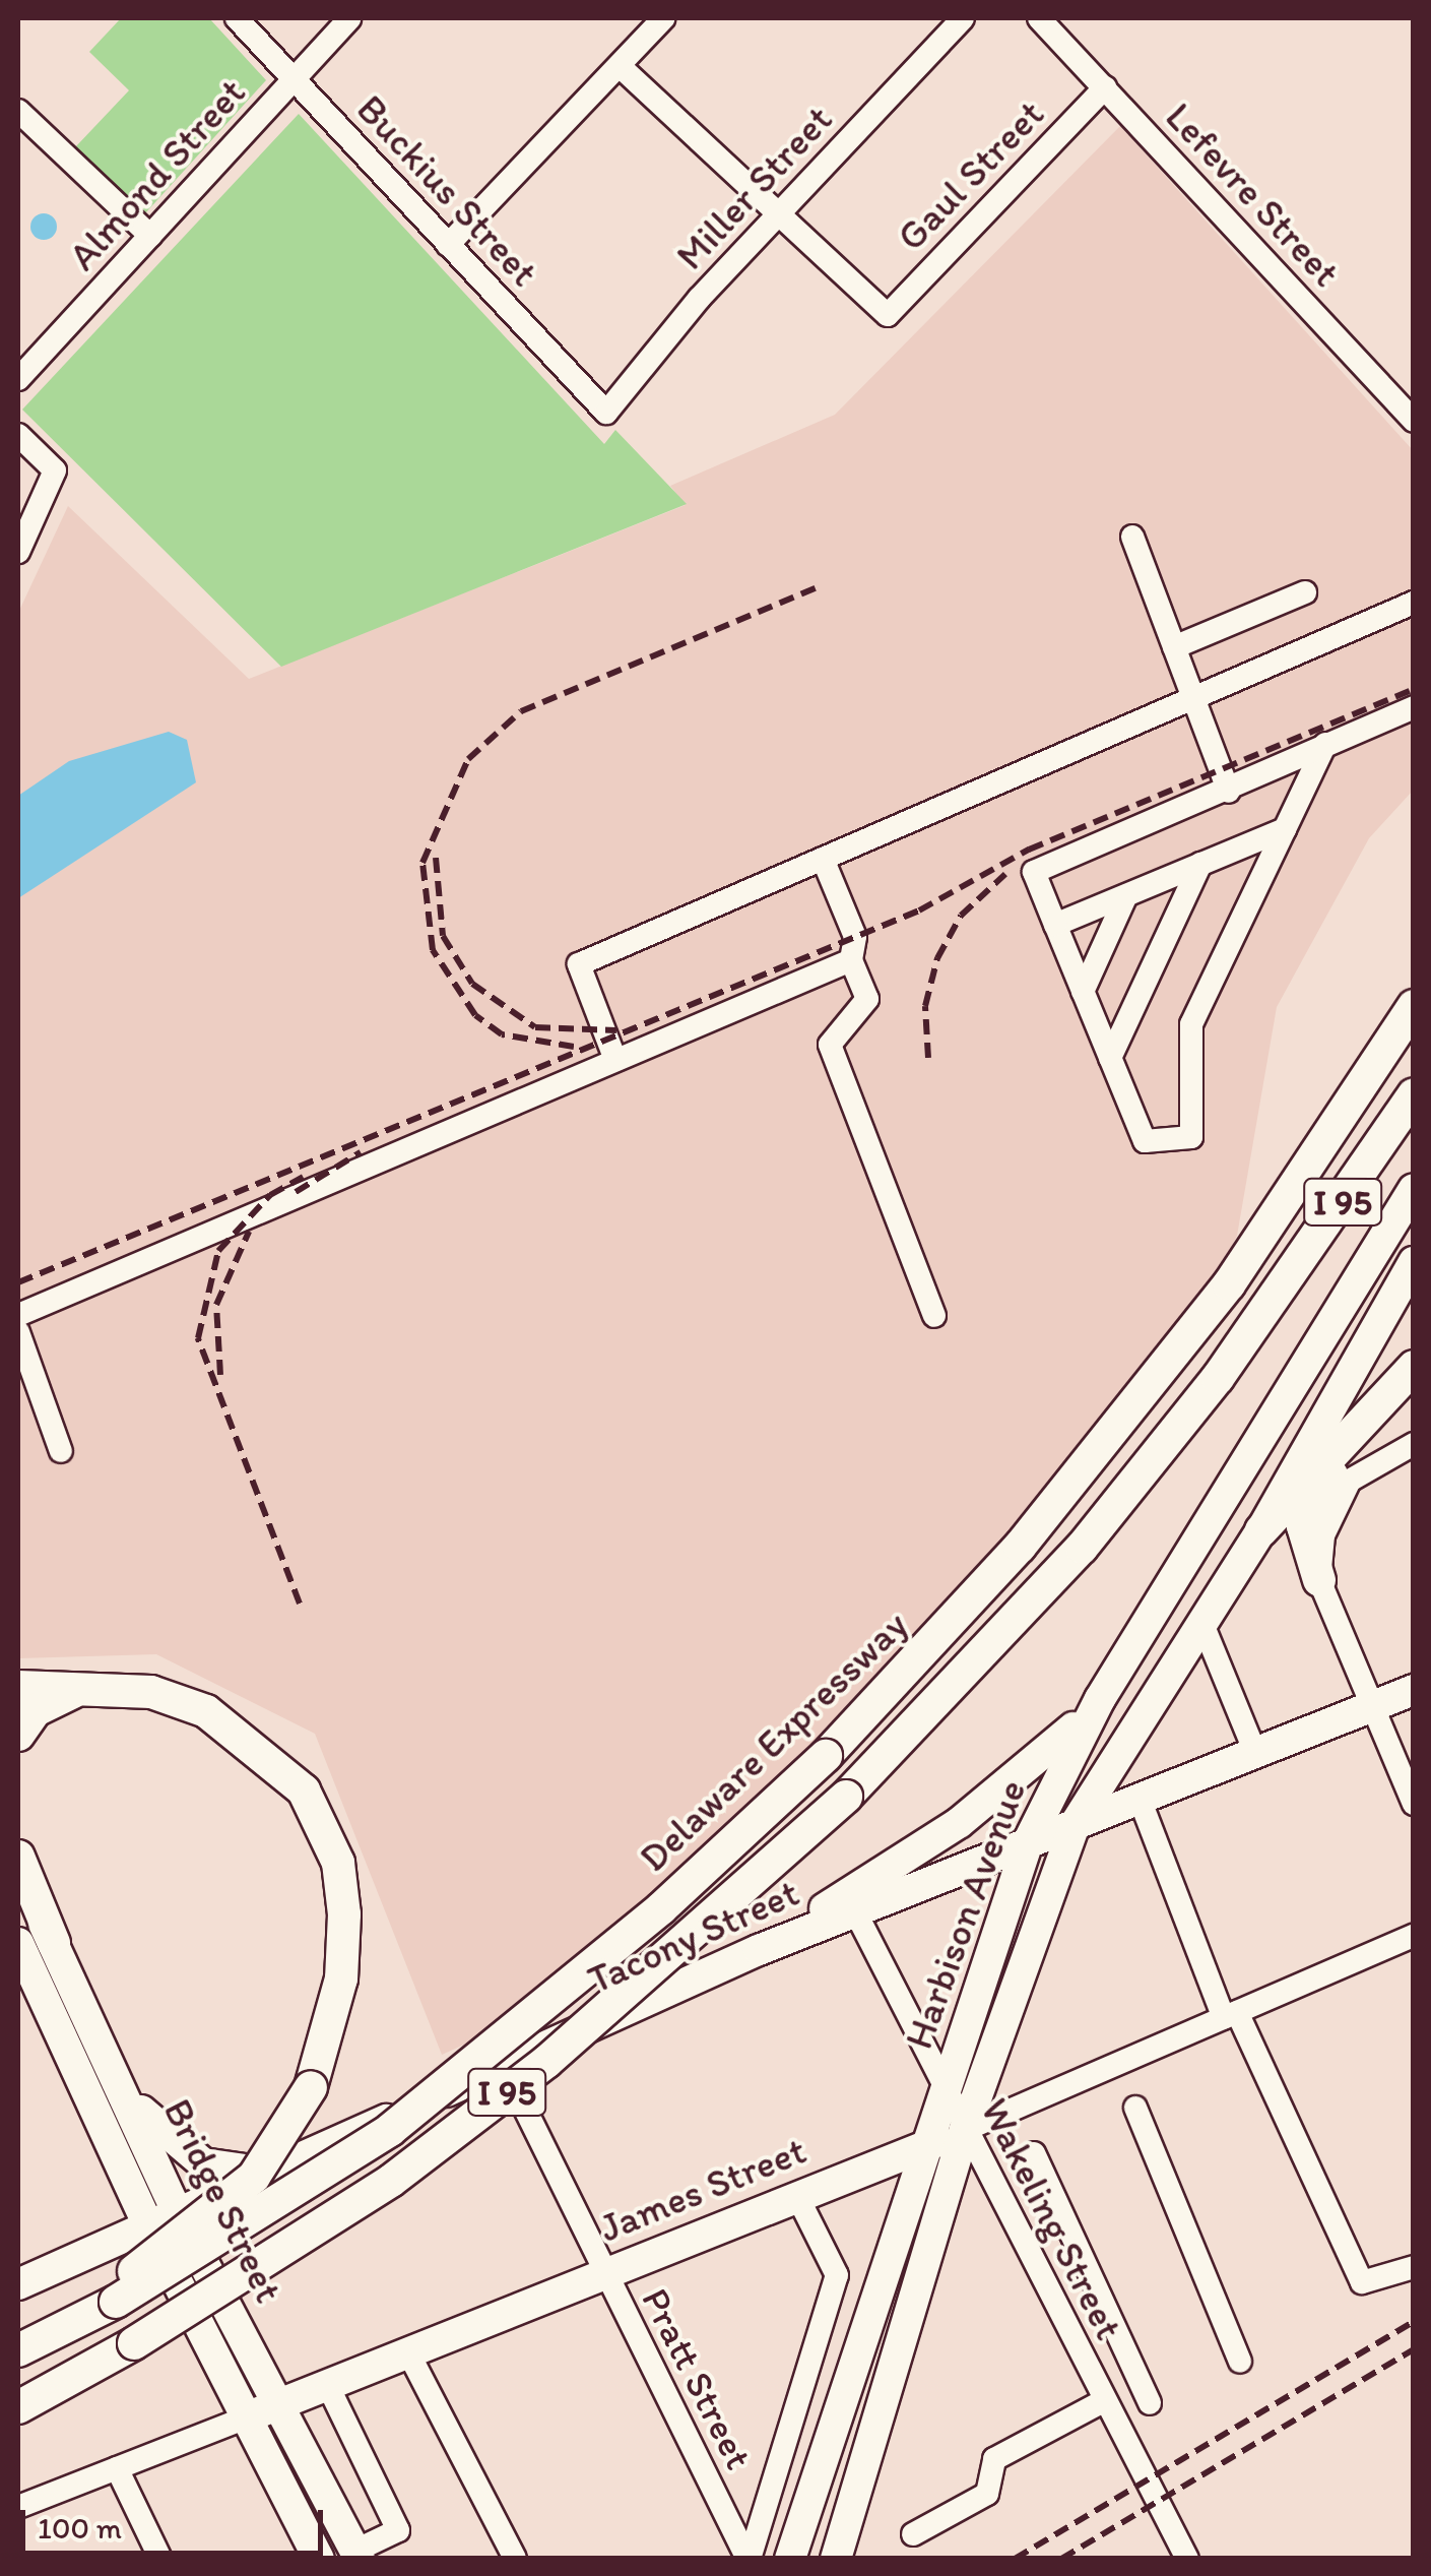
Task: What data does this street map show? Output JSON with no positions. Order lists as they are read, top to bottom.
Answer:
{
  "streets": {
    "highway": ["I 95", "Delaware Expressway"],
    "main road": [
      "Harbison Avenue",
      "Tacony Street",
      "James Street",
      "Bridge Street"
    ],
    "street": [
      "Almond Street",
      "Gaul Street",
      "Miller Street",
      "Buckius Street",
      "Lefevre Street",
      "Wakeling Street",
      "Pratt Street"
    ]
  },
  "crossings": [
    ["Almond Street", "Buckius Street"],
    ["Gaul Street", "Miller Street"],
    ["Gaul Street", "Lefevre Street"],
    ["Miller Street", "Buckius Street"],
    ["Harbison Avenue", "Tacony Street"],
    ["Harbison Avenue", "James Street"],
    ["Harbison Avenue", "Wakeling Street"],
    ["Tacony Street", "Bridge Street"],
    ["Tacony Street", "Wakeling Street"],
    ["Tacony Street", "Pratt Street"],
    ["James Street", "Bridge Street"],
    ["James Street", "Wakeling Street"],
    ["James Street", "Pratt Street"]
  ],
  "scale_bar": "100 m"
}
